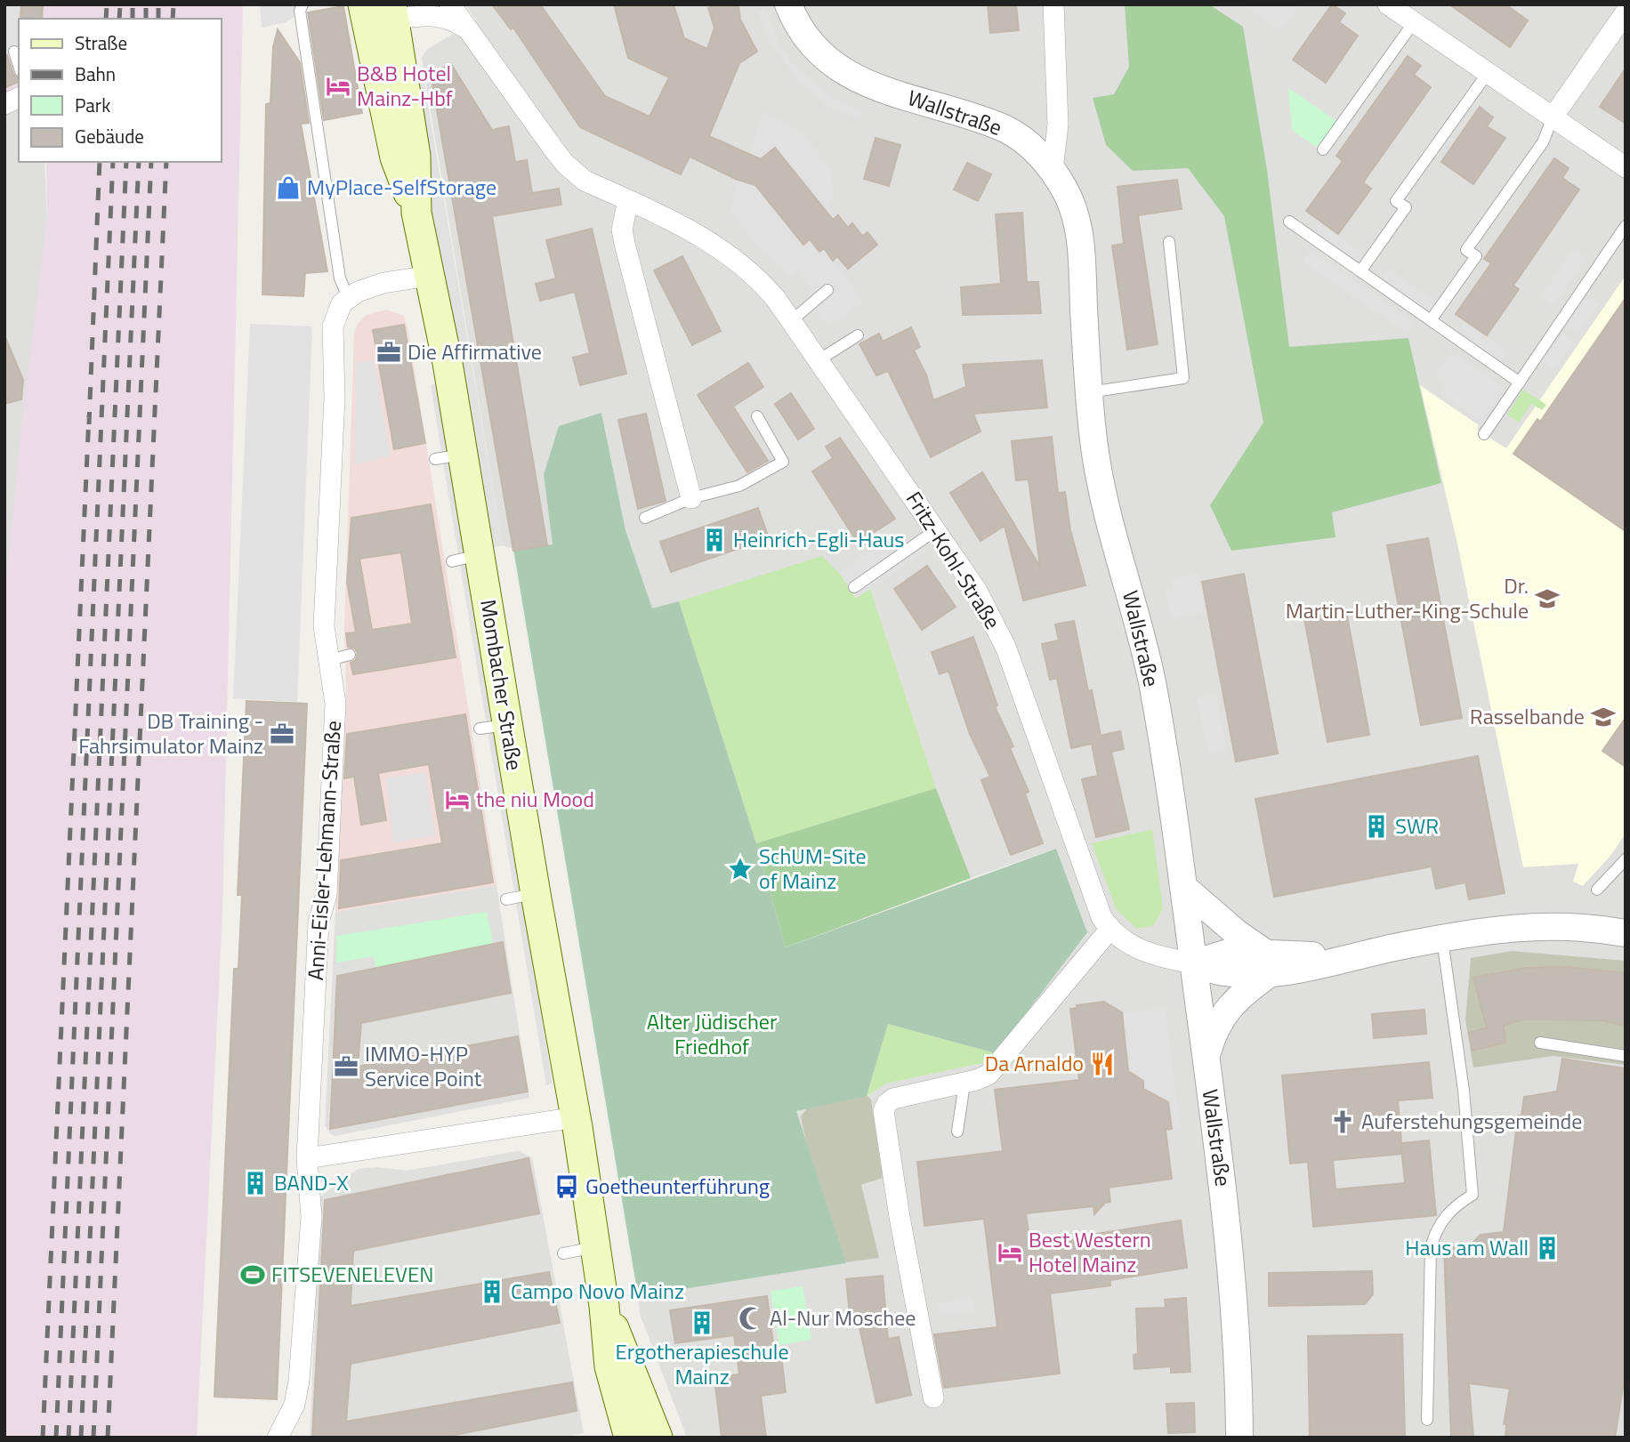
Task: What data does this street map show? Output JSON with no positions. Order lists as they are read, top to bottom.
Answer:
{
  "streets": {
    "main road": ["Mombacher Straße"],
    "street": ["Wallstraße", "Fritz-Kohl-Straße", "Anni-Eisler-Lehmann-Straße"]
  },
  "crossings": [
    ["Wallstraße", "Fritz-Kohl-Straße"],
    ["Fritz-Kohl-Straße", "Mombacher Straße"]
  ],
  "parks": ["Alter Jüdischer Friedhof"],
  "places": {
    "hotel": ["B&B Hotel Mainz-Hbf", "the niu Mood", "Best Western Hotel Mainz"],
    "shop": ["MyPlace-SelfStorage"],
    "office": ["Die Affirmative", "DB Training - Fahrsimulator Mainz", "IMMO-HYP Service Point"],
    "building": [
      "Heinrich-Egli-Haus",
      "SWR",
      "BAND-X",
      "Haus am Wall",
      "Campo Novo Mainz",
      "Ergotherapieschule Mainz"
    ],
    "school or university": ["Dr. Martin-Luther-King-Schule", "Rasselbande"],
    "place": ["SchUM-Site of Mainz"],
    "restaurant": ["Da Arnaldo"],
    "church": ["Auferstehungsgemeinde"],
    "bus stop": ["Goetheunterführung"],
    "sports": ["FITSEVENELEVEN"],
    "mosque": ["Al-Nur Moschee"]
  },
  "legend": [
    "Straße",
    "Bahn",
    "Park",
    "Gebäude"
  ]
}
